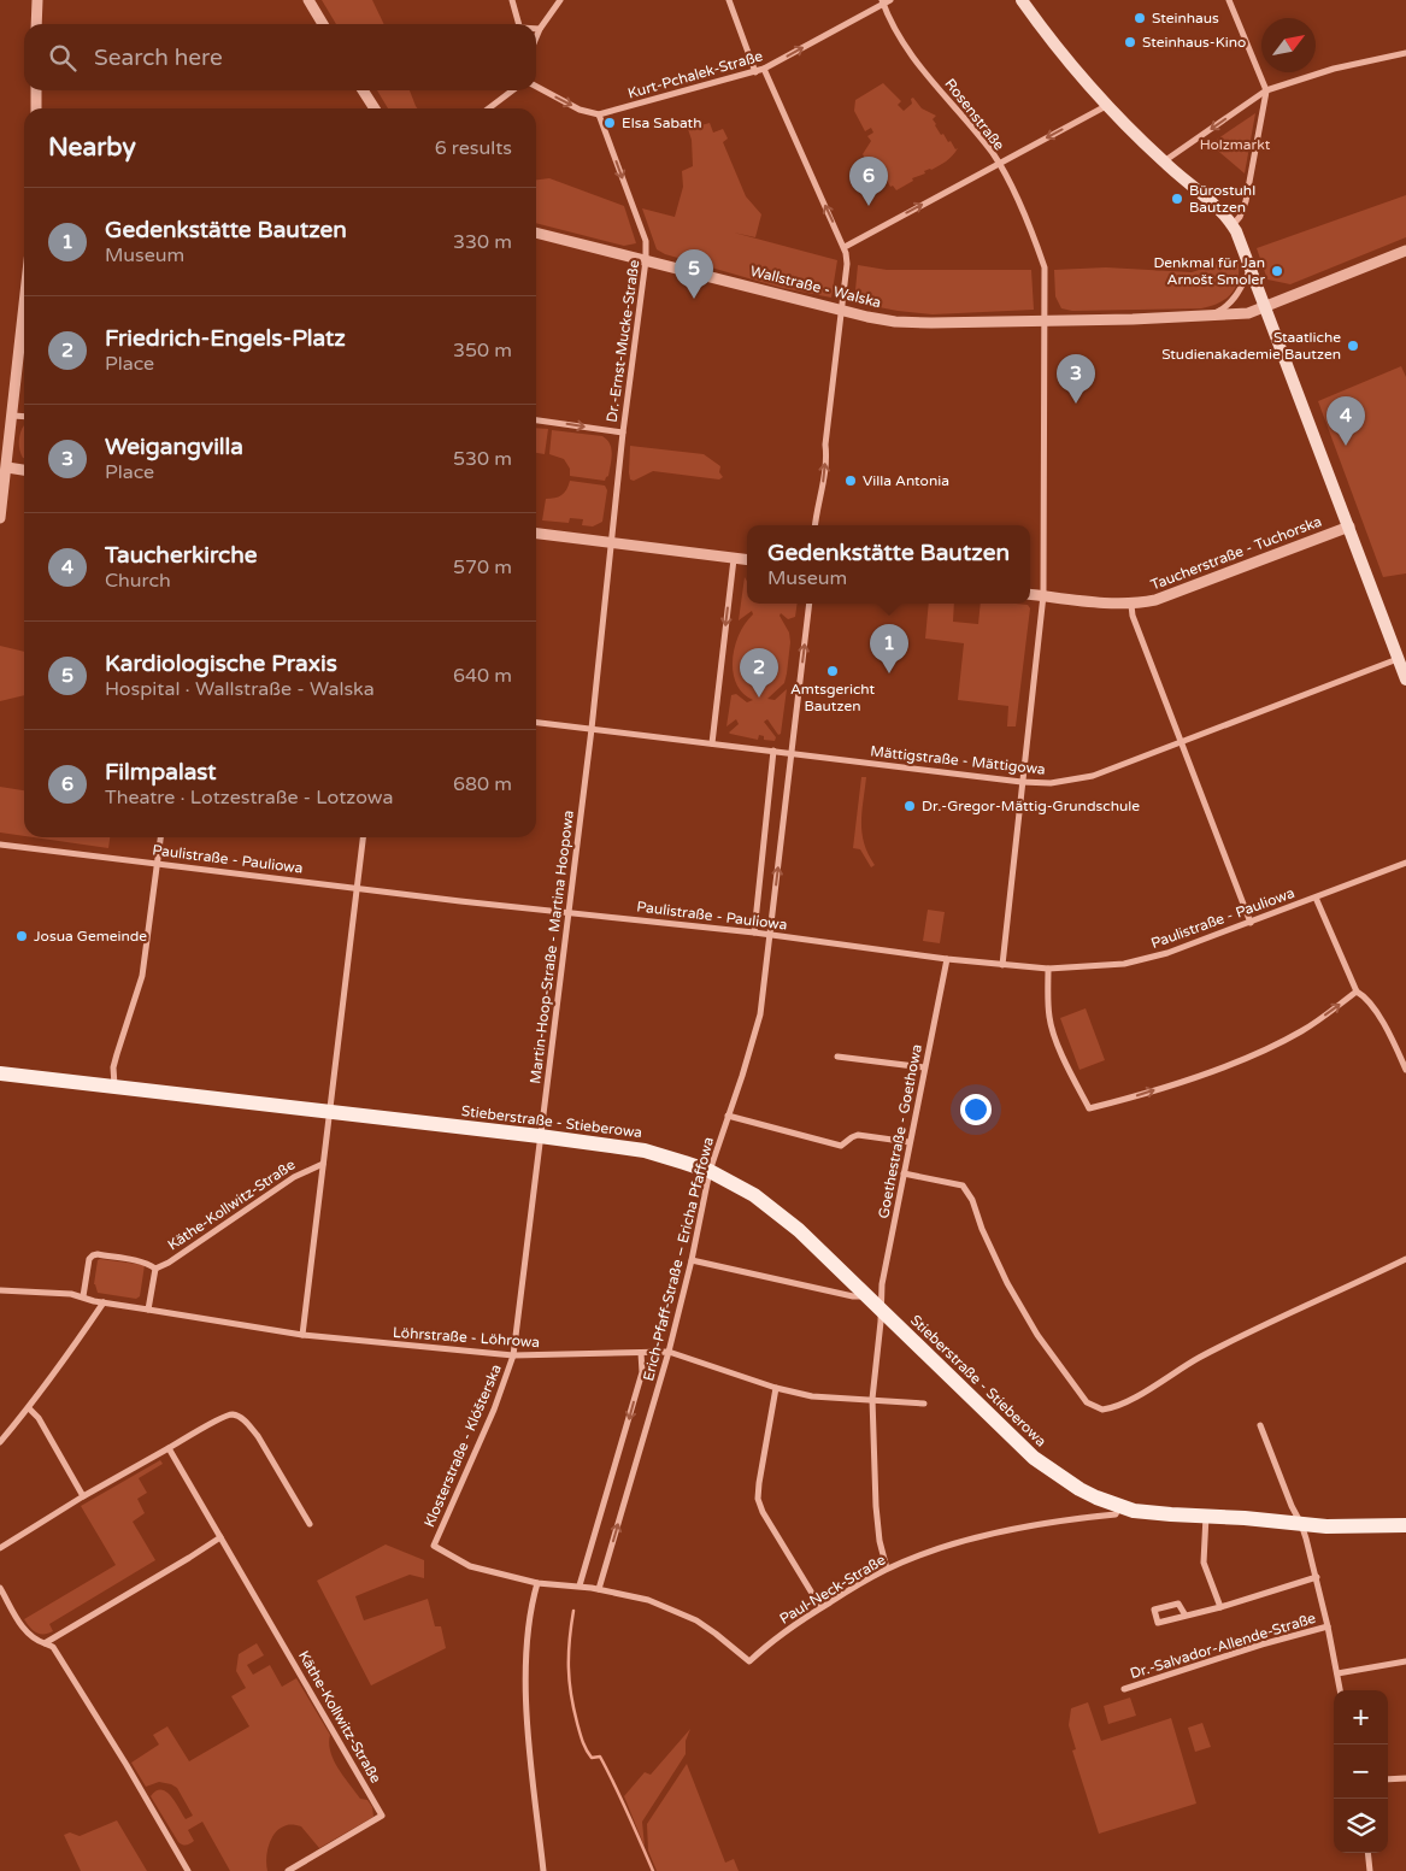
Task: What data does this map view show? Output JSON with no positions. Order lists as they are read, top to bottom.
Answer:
{
  "streets": {
    "main road": ["Stieberstraße - Stieberowa"],
    "street": [
      "Kurt-Pchalek-Straße",
      "Rosenstraße",
      "Wallstraße - Walska",
      "Dr.-Ernst-Mucke-Straße",
      "Taucherstraße - Tuchorska",
      "Mättigstraße - Mättigowa",
      "Paulistraße - Pauliowa",
      "Martin-Hoop-Straße - Martina Hoopowa",
      "Goethestraße - Goethowa",
      "Käthe-Kollwitz-Straße",
      "Erich-Pfaff-Straße – Ericha Pfaffowa",
      "Löhrstraße - Löhrowa",
      "Klosterstraße - Klóšterska",
      "Paul-Neck-Straße",
      "Dr.-Salvador-Allende-Straße"
    ]
  },
  "crossings": [
    ["Kurt-Pchalek-Straße", "Rosenstraße"],
    ["Kurt-Pchalek-Straße", "Dr.-Ernst-Mucke-Straße"],
    ["Rosenstraße", "Wallstraße - Walska"],
    ["Rosenstraße", "Taucherstraße - Tuchorska"],
    ["Rosenstraße", "Mättigstraße - Mättigowa"],
    ["Rosenstraße", "Paulistraße - Pauliowa"],
    ["Wallstraße - Walska", "Dr.-Ernst-Mucke-Straße"],
    ["Dr.-Ernst-Mucke-Straße", "Martin-Hoop-Straße - Martina Hoopowa"],
    ["Mättigstraße - Mättigowa", "Martin-Hoop-Straße - Martina Hoopowa"],
    ["Mättigstraße - Mättigowa", "Erich-Pfaff-Straße – Ericha Pfaffowa"],
    ["Paulistraße - Pauliowa", "Martin-Hoop-Straße - Martina Hoopowa"],
    ["Paulistraße - Pauliowa", "Goethestraße - Goethowa"],
    ["Paulistraße - Pauliowa", "Erich-Pfaff-Straße – Ericha Pfaffowa"],
    ["Martin-Hoop-Straße - Martina Hoopowa", "Stieberstraße - Stieberowa"],
    ["Martin-Hoop-Straße - Martina Hoopowa", "Löhrstraße - Löhrowa"],
    ["Martin-Hoop-Straße - Martina Hoopowa", "Klosterstraße - Klóšterska"],
    ["Stieberstraße - Stieberowa", "Goethestraße - Goethowa"],
    ["Stieberstraße - Stieberowa", "Erich-Pfaff-Straße – Ericha Pfaffowa"],
    ["Stieberstraße - Stieberowa", "Paul-Neck-Straße"],
    ["Stieberstraße - Stieberowa", "Dr.-Salvador-Allende-Straße"],
    ["Goethestraße - Goethowa", "Löhrstraße - Löhrowa"],
    ["Goethestraße - Goethowa", "Paul-Neck-Straße"],
    ["Erich-Pfaff-Straße – Ericha Pfaffowa", "Löhrstraße - Löhrowa"],
    ["Erich-Pfaff-Straße – Ericha Pfaffowa", "Paul-Neck-Straße"],
    ["Löhrstraße - Löhrowa", "Klosterstraße - Klóšterska"]
  ],
  "one_way": ["Kurt-Pchalek-Straße"],
  "parks": ["Holzmarkt"],
  "places": [
    "Steinhaus",
    "Steinhaus-Kino",
    "Elsa Sabath",
    "Bürostuhl Bautzen",
    "Denkmal für Jan Arnošt Smoler",
    "Staatliche Studienakademie Bautzen",
    "Villa Antonia",
    "Amtsgericht Bautzen",
    "Dr.-Gregor-Mättig-Grundschule",
    "Josua Gemeinde"
  ],
  "north": "top right",
  "page": {
    "search": "Search here",
    "heading": ["Nearby", "6 results"],
    "pins": [
      "6",
      "5",
      "3",
      "4",
      "1",
      "2"
    ],
    "list": [
      {
        "mark": "1",
        "name": "Gedenkstätte Bautzen",
        "note": "Museum",
        "value": "330 m"
      },
      {
        "mark": "2",
        "name": "Friedrich-Engels-Platz",
        "note": "Place",
        "value": "350 m"
      },
      {
        "mark": "3",
        "name": "Weigangvilla",
        "note": "Place",
        "value": "530 m"
      },
      {
        "mark": "4",
        "name": "Taucherkirche",
        "note": "Church",
        "value": "570 m"
      },
      {
        "mark": "5",
        "name": "Kardiologische Praxis",
        "note": "Hospital · Wallstraße - Walska",
        "value": "640 m"
      },
      {
        "mark": "6",
        "name": "Filmpalast",
        "note": "Theatre · Lotzestraße - Lotzowa",
        "value": "680 m"
      }
    ],
    "popup": ["Gedenkstätte Bautzen", "Museum"],
    "map_buttons": ["+", "−"]
  }
}
